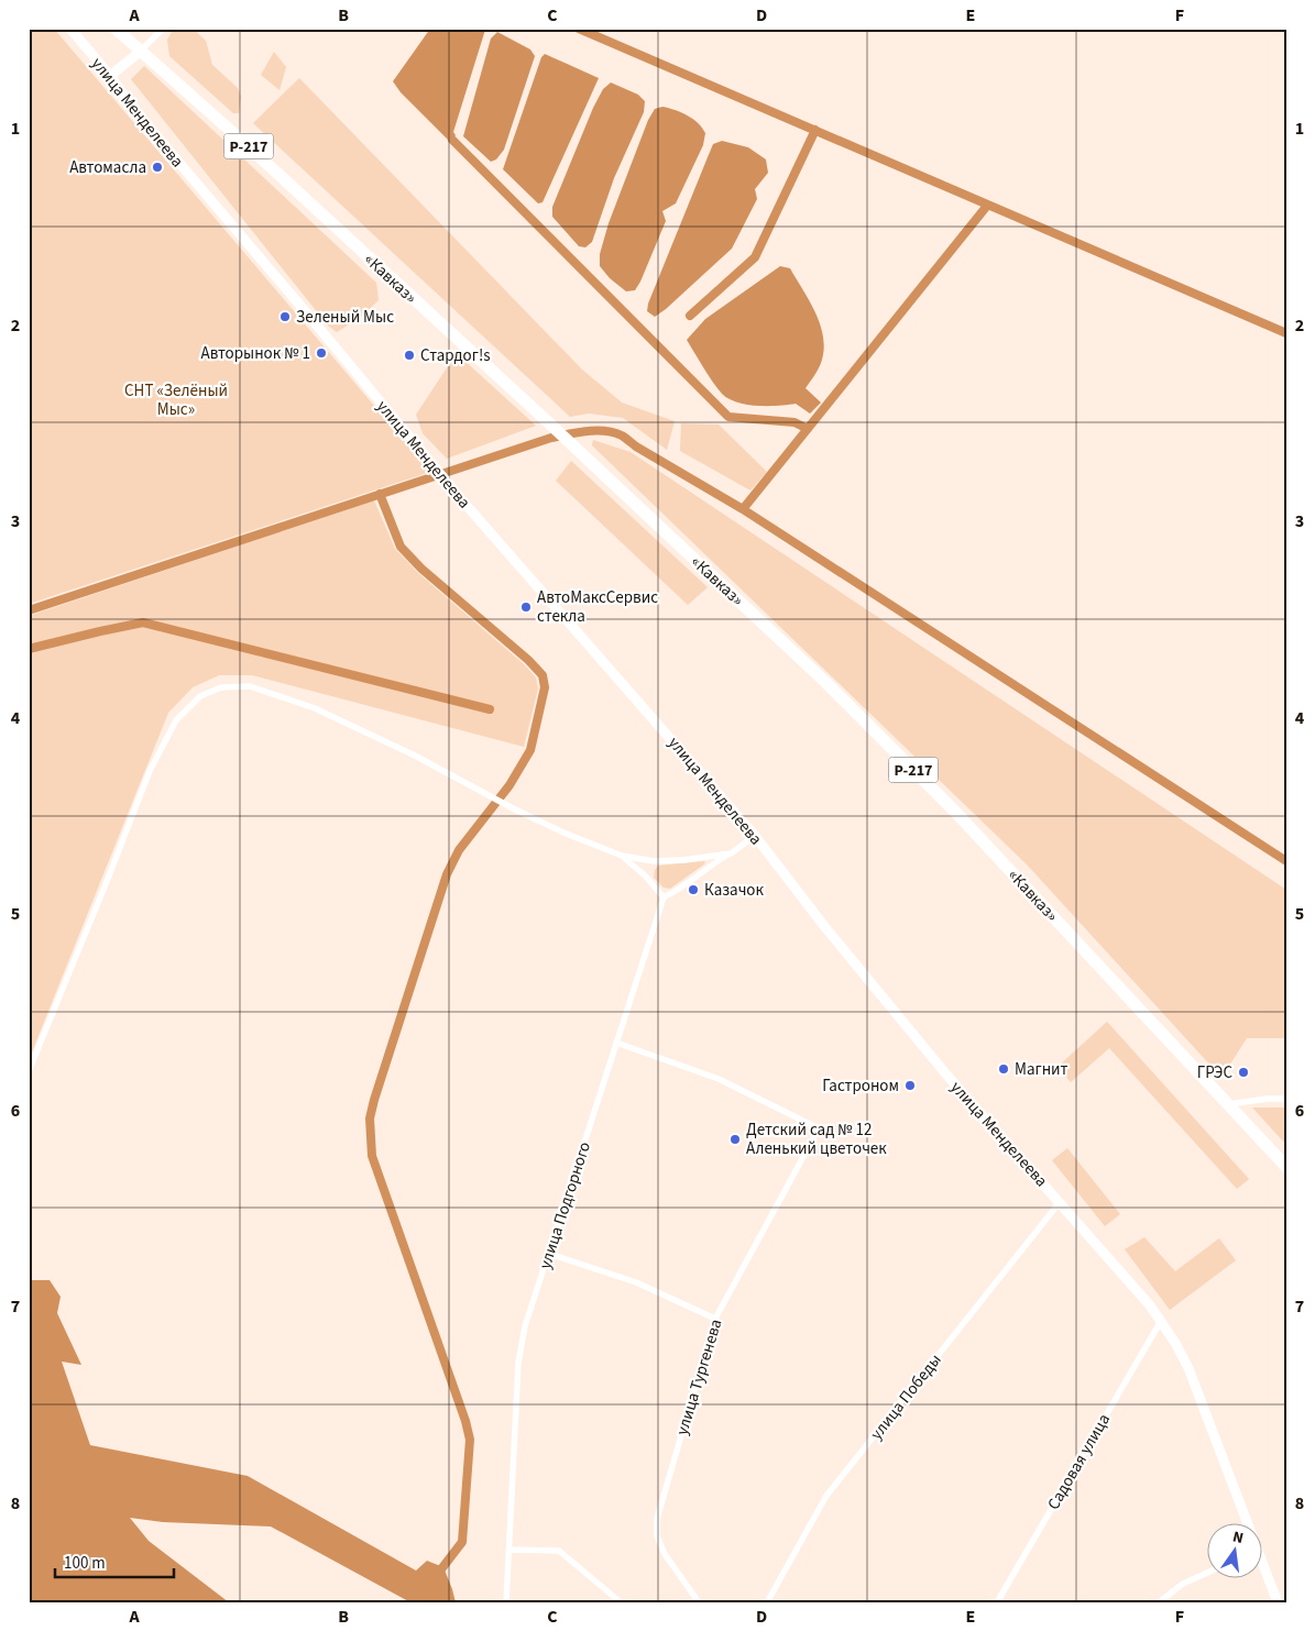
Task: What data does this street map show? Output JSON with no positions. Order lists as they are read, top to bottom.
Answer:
{
  "streets": {
    "highway": ["Р-217", "«Кавказ»"],
    "main road": ["улица Менделеева"],
    "street": [
      "улица Подгорного",
      "улица Тургенева",
      "улица Победы",
      "Садовая улица"
    ]
  },
  "crossings": [
    ["улица Менделеева", "улица Победы"],
    ["улица Менделеева", "Садовая улица"],
    ["улица Подгорного", "улица Тургенева"]
  ],
  "parks": ["СНТ «Зелёный Мыс»"],
  "places": [
    "Автомасла",
    "Зеленый Мыс",
    "Авторынок № 1",
    "Стардог!s",
    "АвтоМаксСервис стекла",
    "Казачок",
    "Магнит",
    "ГРЭС",
    "Гастроном",
    "Детский сад № 12 Аленький цветочек"
  ],
  "scale_bar": "100 m",
  "north": "top",
  "grid": {
    "columns": [
      "A",
      "B",
      "C",
      "D",
      "E",
      "F"
    ],
    "rows": [
      "1",
      "2",
      "3",
      "4",
      "5",
      "6",
      "7",
      "8"
    ]
  }
}
